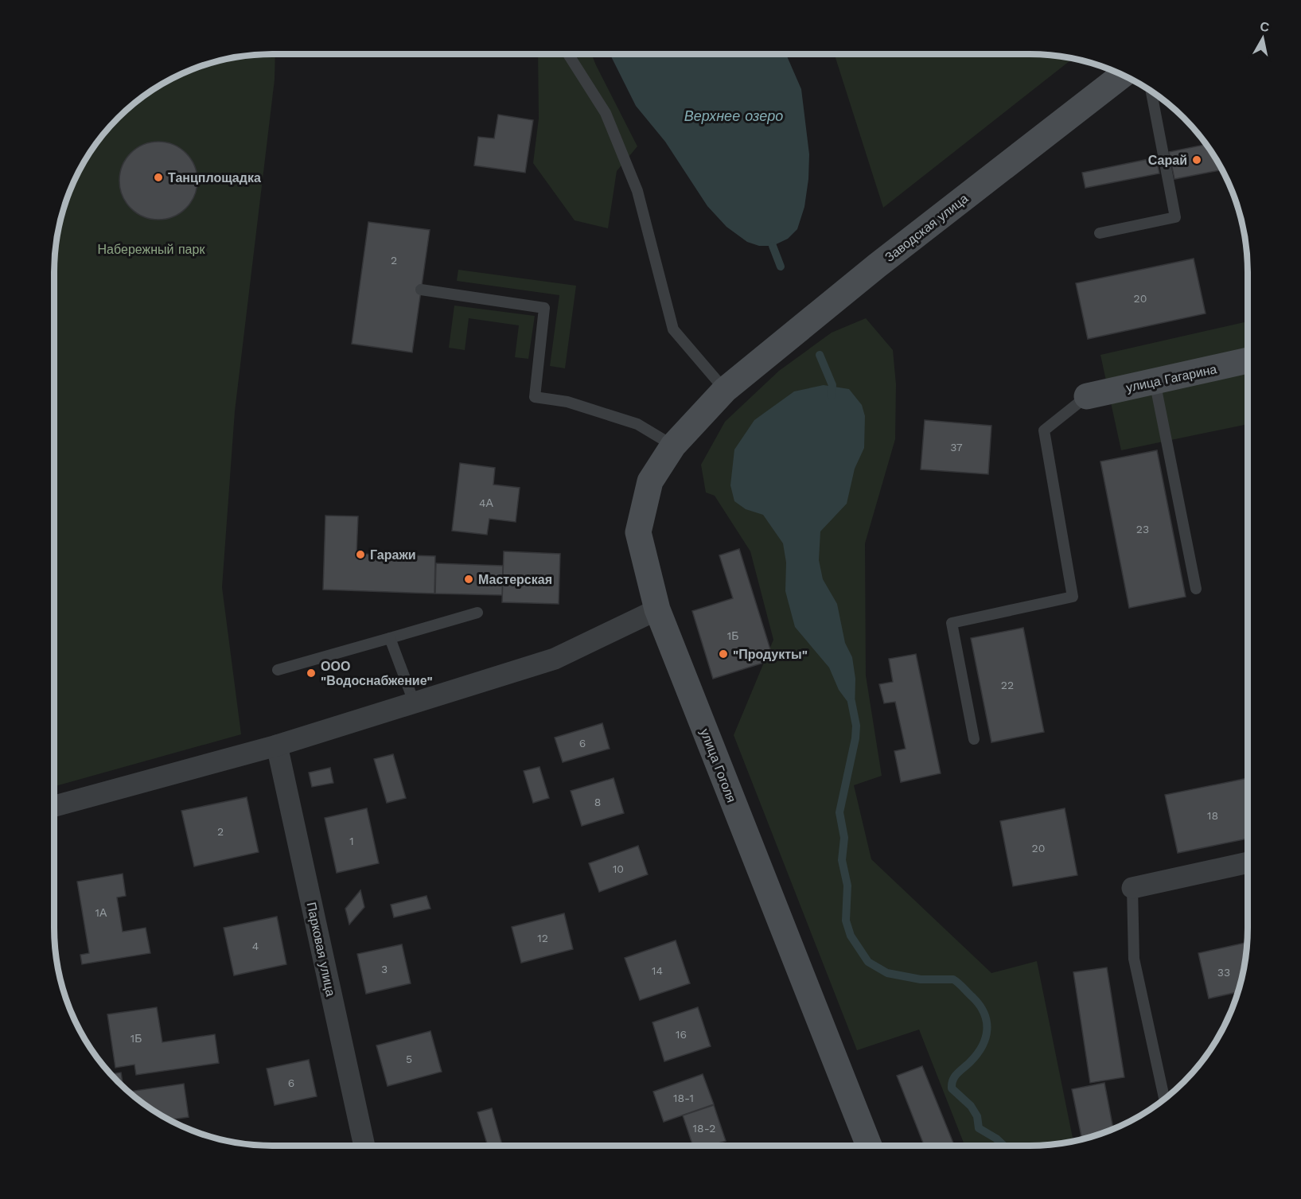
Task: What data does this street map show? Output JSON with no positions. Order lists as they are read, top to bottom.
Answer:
{
  "streets": {
    "main road": ["Заводская улица", "улица Гагарина", "улица Гоголя"],
    "street": ["Парковая улица"]
  },
  "crossings": [
    ["Заводская улица", "улица Гоголя"]
  ],
  "water": ["Верхнее озеро"],
  "parks": ["Набережный парк"],
  "places": [
    "Сарай",
    "Танцплощадка",
    "Гаражи",
    "Мастерская",
    "\"Продукты\"",
    "ООО \"Водоснабжение\""
  ],
  "house_numbers": [
    "2",
    "20",
    "37",
    "4А",
    "23",
    "1Б",
    "22",
    "6",
    "8",
    "18",
    "2",
    "1",
    "20",
    "10",
    "1А",
    "12",
    "4",
    "3",
    "14",
    "33",
    "16",
    "1Б",
    "5",
    "6",
    "18-1",
    "18-2"
  ],
  "north": "top"
}
